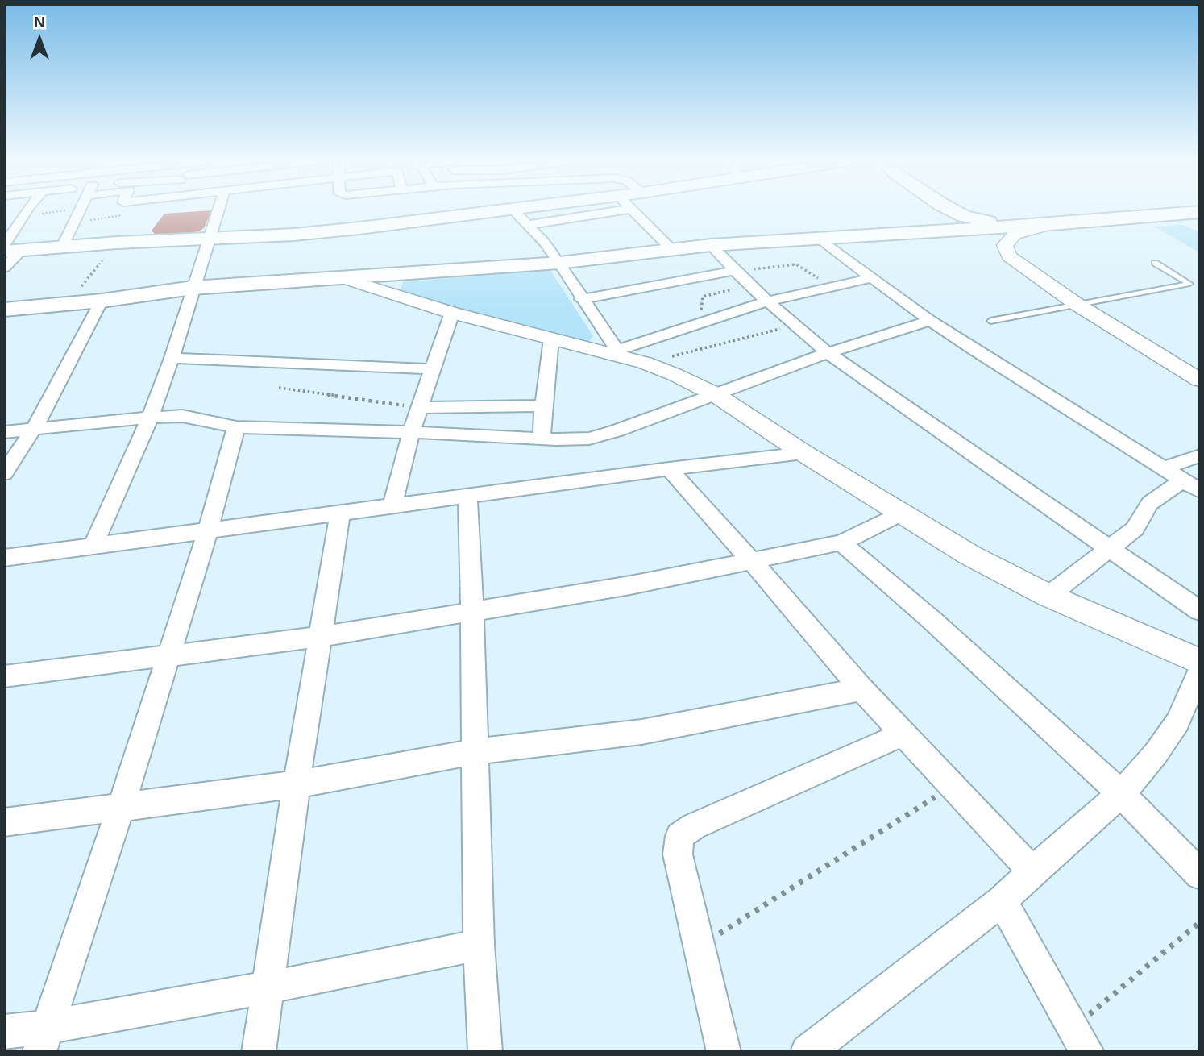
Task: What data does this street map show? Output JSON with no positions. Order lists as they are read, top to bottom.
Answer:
{
  "north": "top"
}
